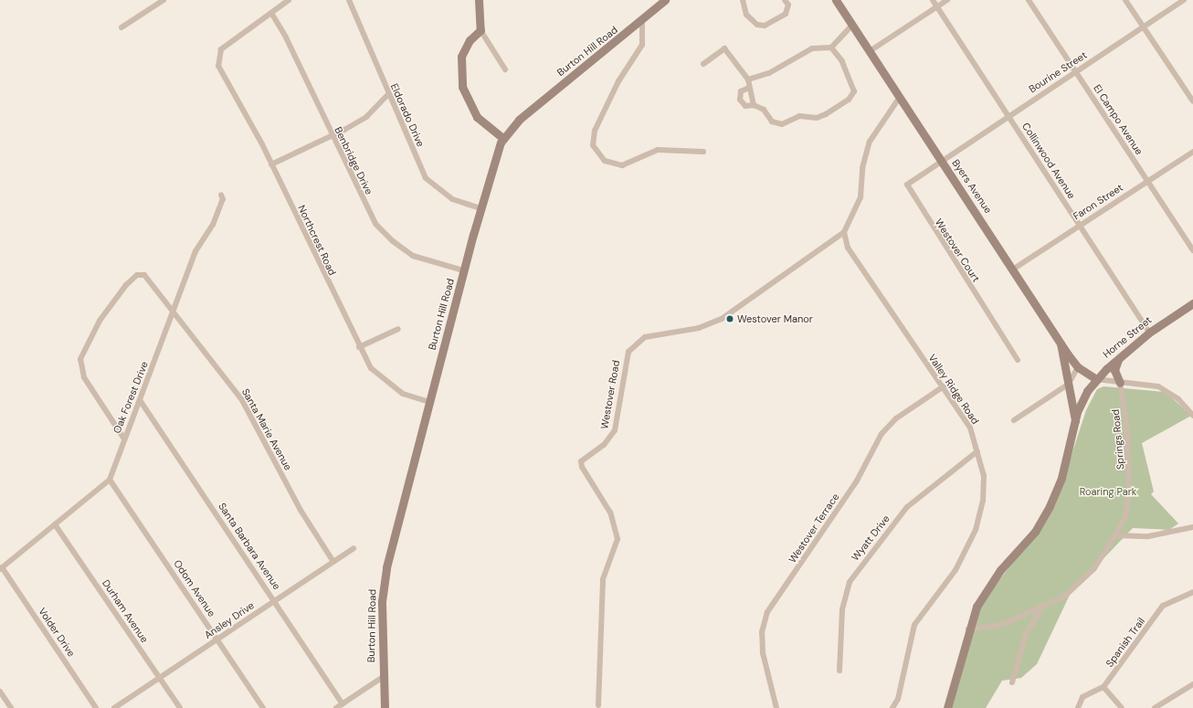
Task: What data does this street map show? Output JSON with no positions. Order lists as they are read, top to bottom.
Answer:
{
  "streets": {
    "street": [
      "Burton Hill Road",
      "Bourine Street",
      "Eldorado Drive",
      "El Campo Avenue",
      "Benbridge Drive",
      "Collinwood Avenue",
      "Byers Avenue",
      "Faron Street",
      "Northcrest Road",
      "Westover Court",
      "Horne Street",
      "Valley Ridge Road",
      "Westover Road",
      "Oak Forest Drive",
      "Santa Marie Avenue",
      "Springs Road",
      "Westover Terrace",
      "Wyatt Drive",
      "Santa Barbara Avenue",
      "Odom Avenue",
      "Durham Avenue",
      "Ansley Drive",
      "Volder Drive",
      "Spanish Trail"
    ]
  },
  "crossings": [
    ["Burton Hill Road", "Eldorado Drive"],
    ["Burton Hill Road", "Benbridge Drive"],
    ["Burton Hill Road", "Northcrest Road"],
    ["Bourine Street", "El Campo Avenue"],
    ["Bourine Street", "Collinwood Avenue"],
    ["Bourine Street", "Byers Avenue"],
    ["Bourine Street", "Westover Court"],
    ["El Campo Avenue", "Faron Street"],
    ["Benbridge Drive", "Northcrest Road"],
    ["Collinwood Avenue", "Faron Street"],
    ["Collinwood Avenue", "Horne Street"],
    ["Byers Avenue", "Faron Street"],
    ["Byers Avenue", "Westover Court"],
    ["Byers Avenue", "Horne Street"],
    ["Byers Avenue", "Westover Road"],
    ["Horne Street", "Springs Road"],
    ["Valley Ridge Road", "Westover Road"],
    ["Valley Ridge Road", "Westover Terrace"],
    ["Valley Ridge Road", "Wyatt Drive"],
    ["Oak Forest Drive", "Santa Marie Avenue"],
    ["Oak Forest Drive", "Santa Barbara Avenue"],
    ["Oak Forest Drive", "Odom Avenue"],
    ["Santa Marie Avenue", "Ansley Drive"],
    ["Santa Barbara Avenue", "Ansley Drive"],
    ["Odom Avenue", "Ansley Drive"],
    ["Durham Avenue", "Ansley Drive"]
  ],
  "parks": ["Roaring Park"],
  "places": ["Westover Manor"]
}
